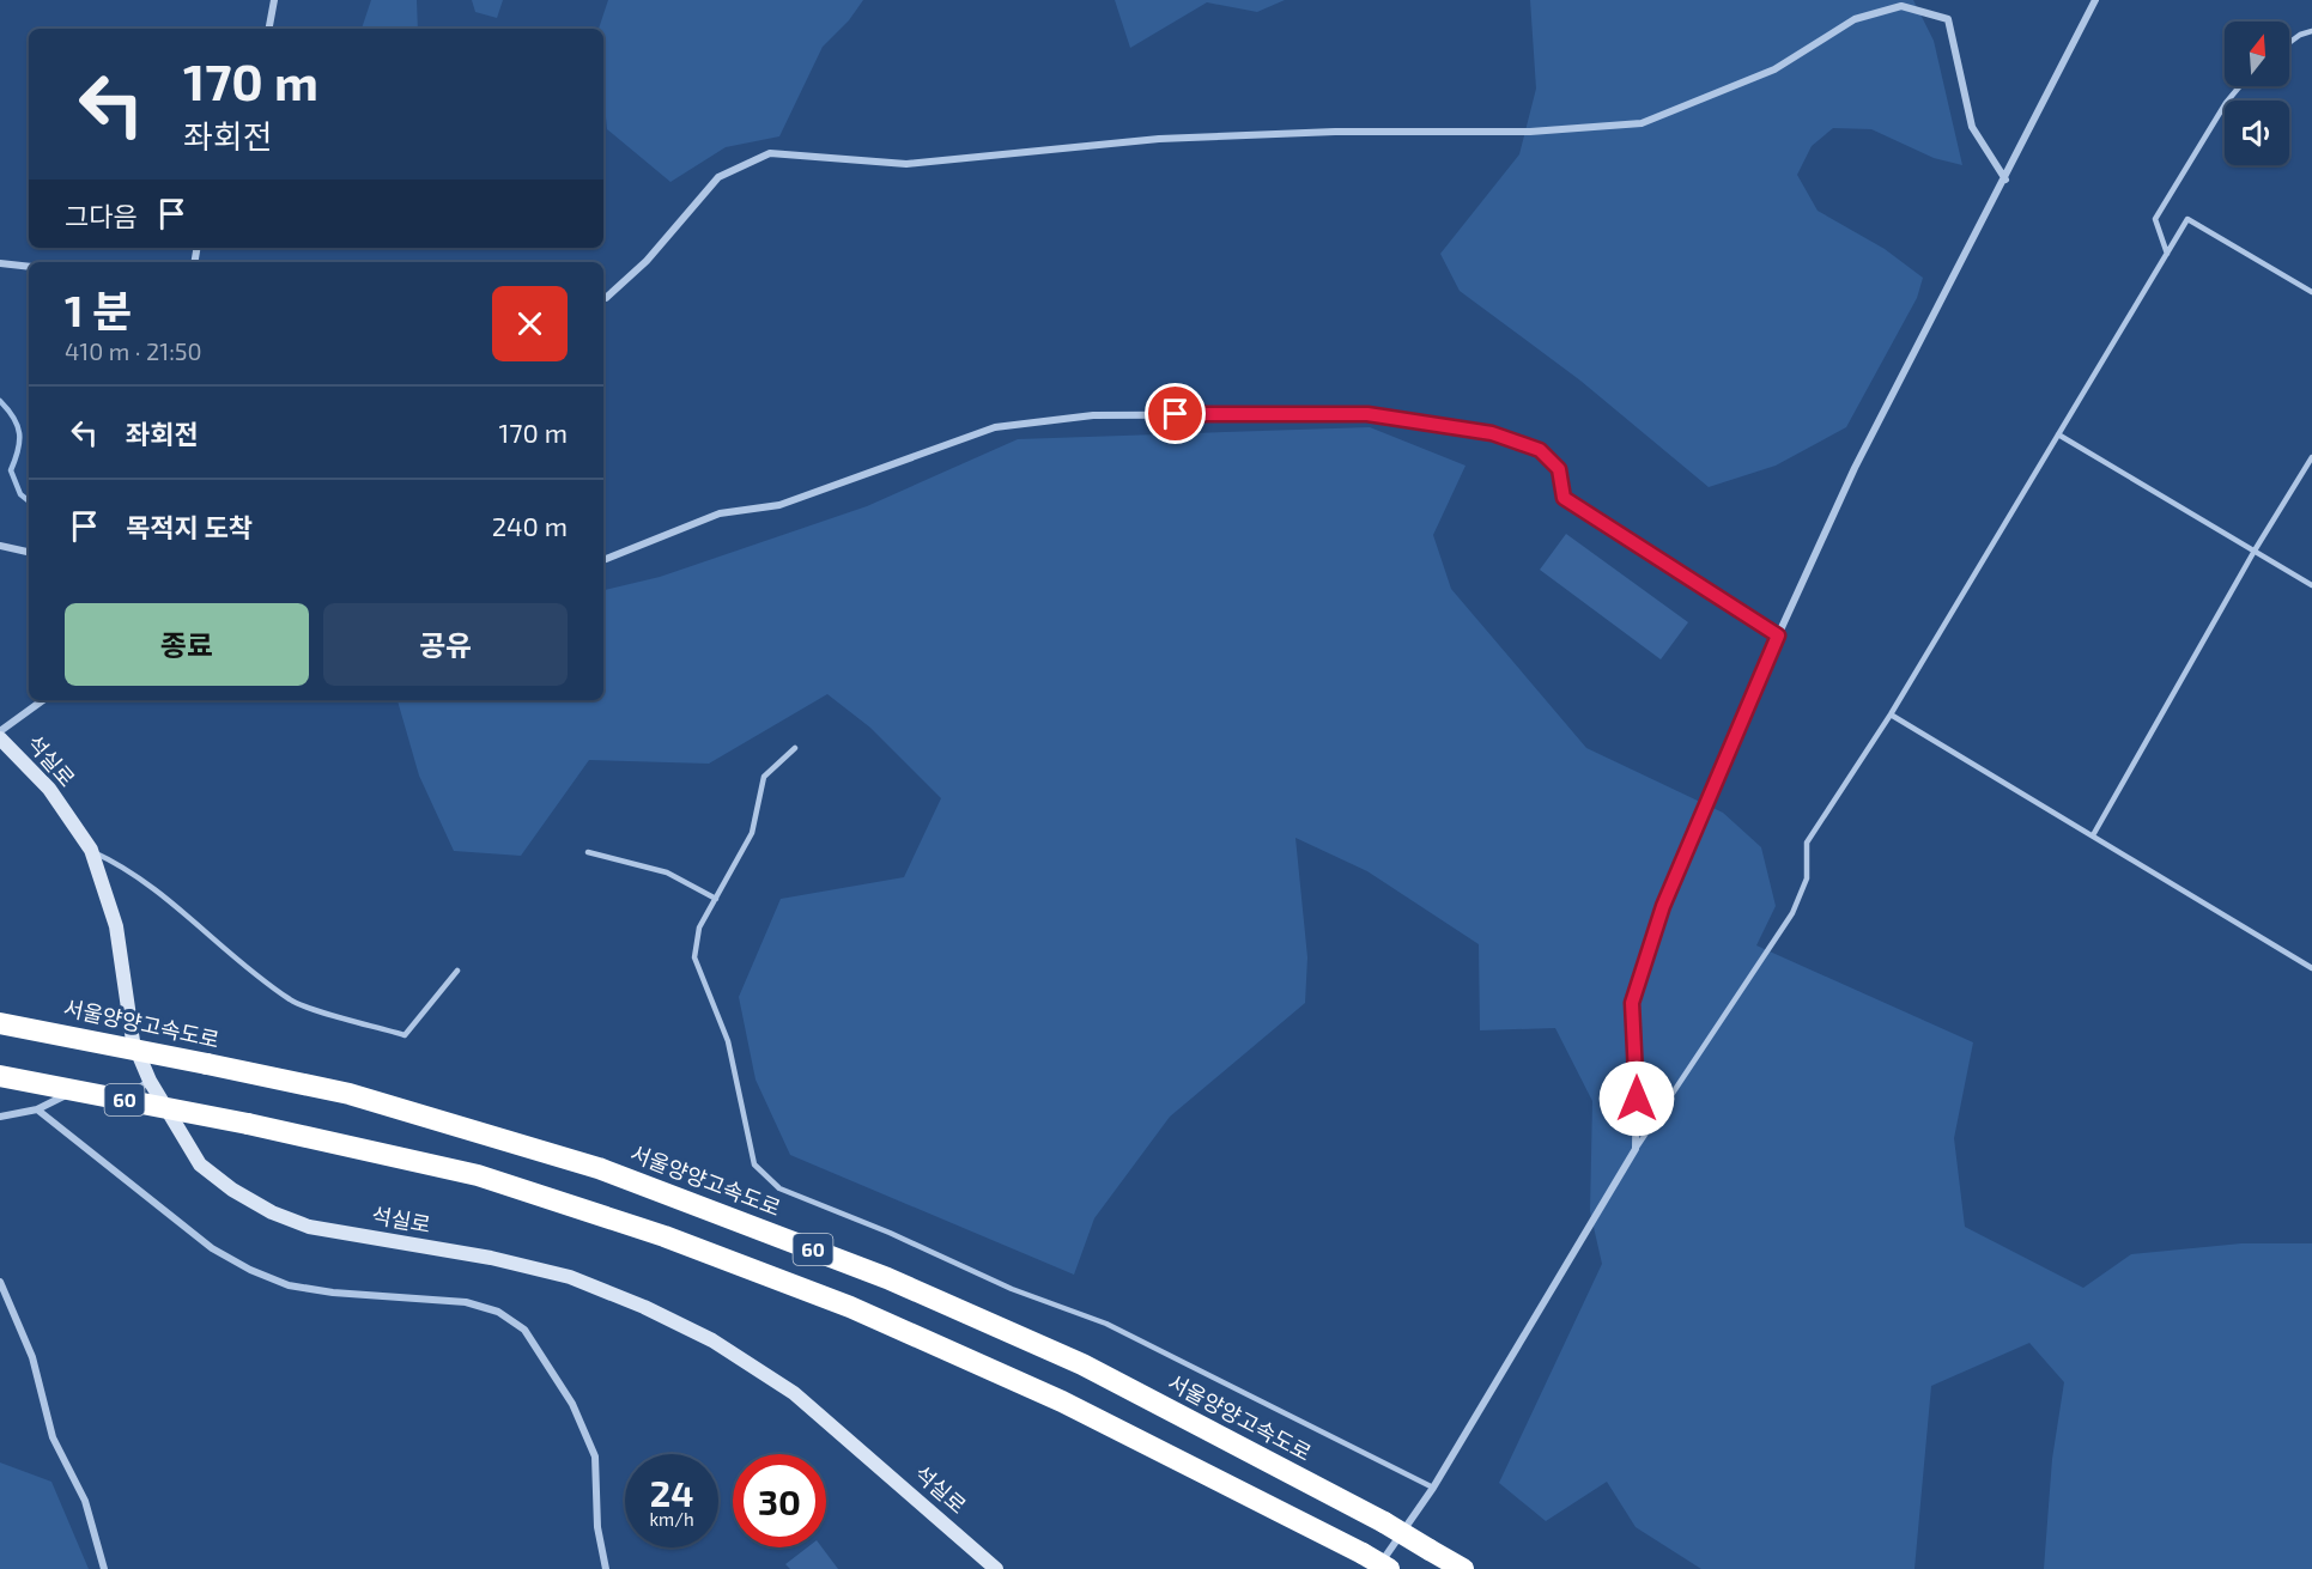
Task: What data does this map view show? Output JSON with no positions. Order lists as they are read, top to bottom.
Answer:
{
  "streets": {
    "highway": ["서울양양고속도로", "60"],
    "main road": ["석실로"]
  },
  "north": "top",
  "page": {
    "turn": ["170 m", "좌회전"],
    "then": "그다음",
    "heading": ["1 분", "410 m · 21:50"],
    "list": [
      {
        "name": "좌회전",
        "value": "170 m"
      },
      {
        "name": "목적지 도착",
        "value": "240 m"
      }
    ],
    "buttons": ["종료", "공유"],
    "speed": "24 km/h",
    "limit": "30"
  }
}
